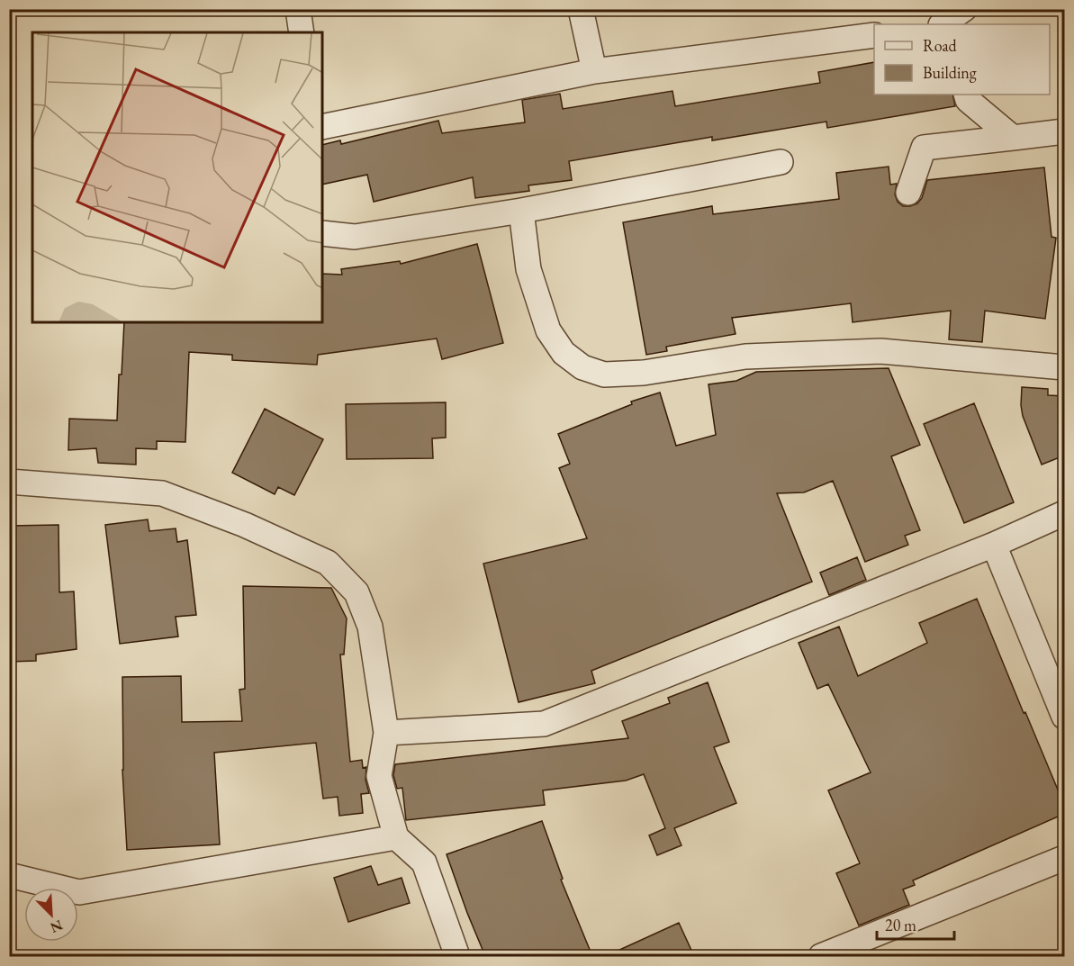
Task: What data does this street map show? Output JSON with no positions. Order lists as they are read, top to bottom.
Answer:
{
  "legend": ["Road", "Building"],
  "scale_bar": "20 m",
  "north": "bottom right"
}
